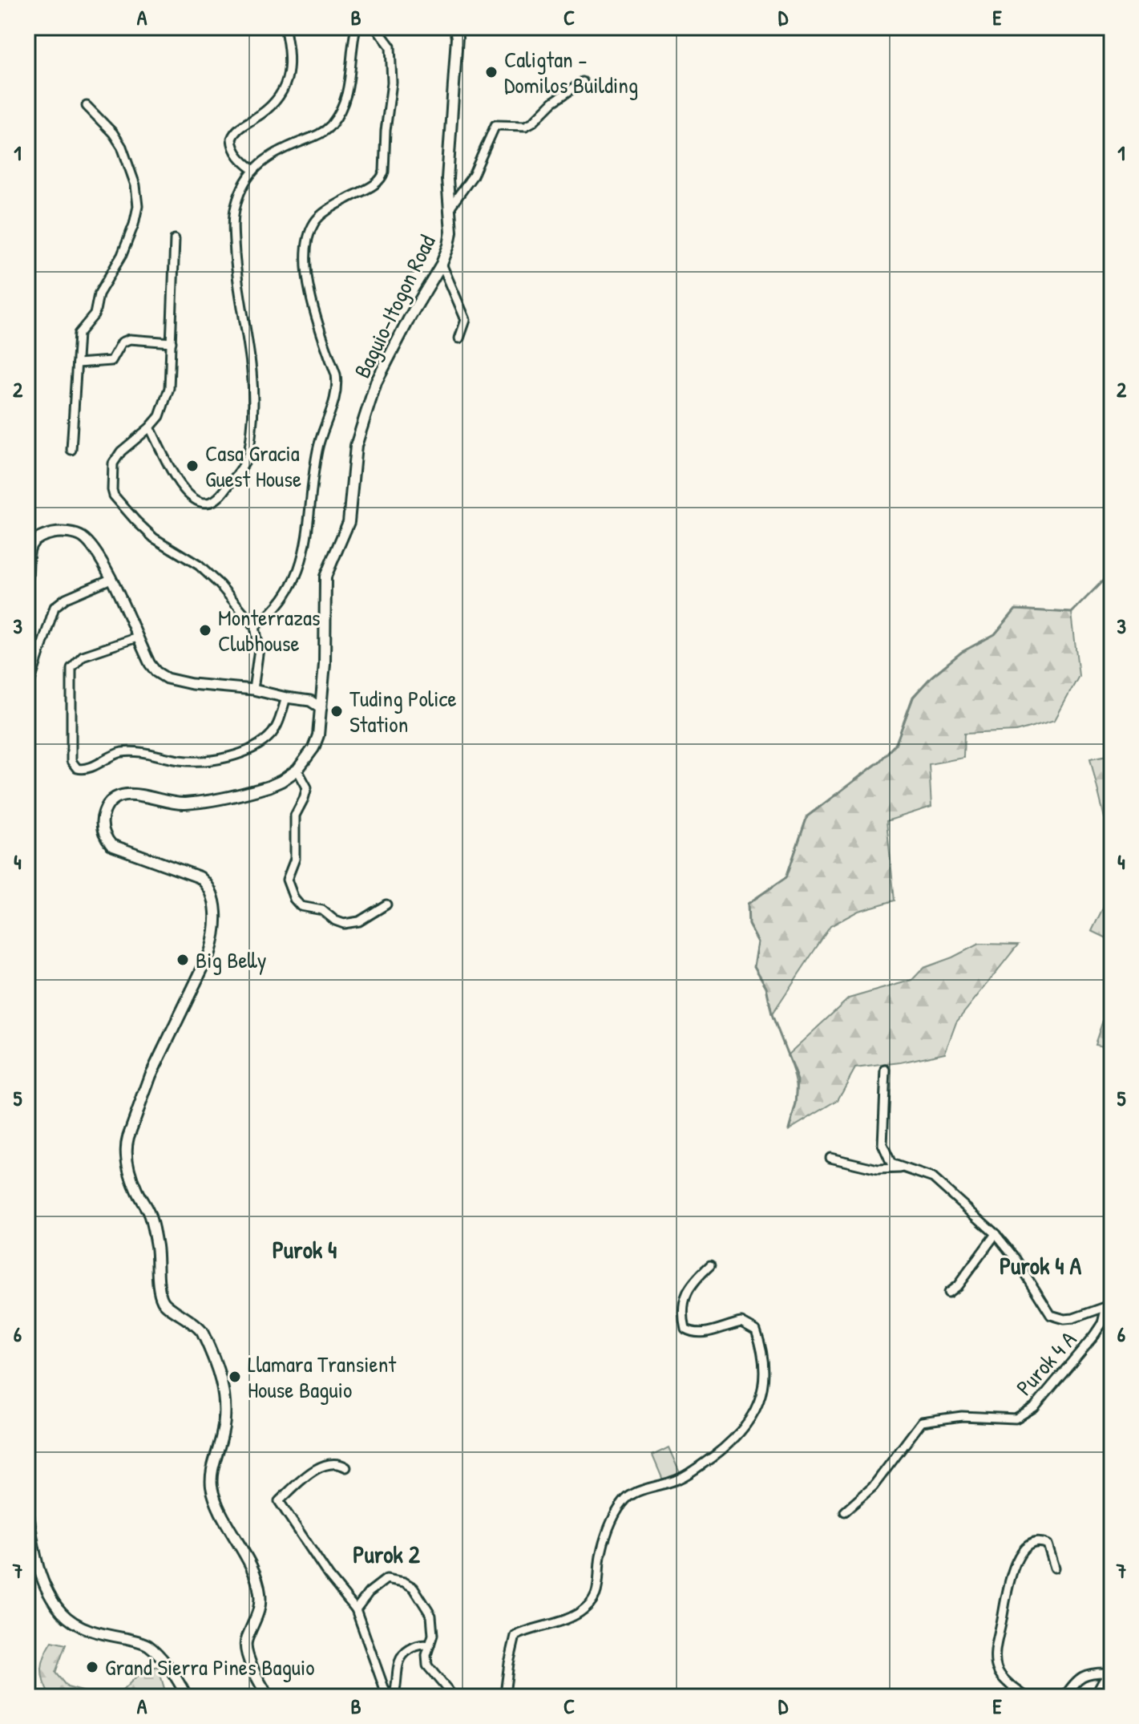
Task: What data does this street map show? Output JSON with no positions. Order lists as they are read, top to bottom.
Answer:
{
  "streets": {
    "main road": ["Baguio-Itogon Road"],
    "street": ["Purok 4 A"]
  },
  "districts": ["Purok 4", "Purok 4 A", "Purok 2"],
  "places": [
    "Caligtan - Domilos Building",
    "Casa Gracia Guest House",
    "Monterrazas Clubhouse",
    "Tuding Police Station",
    "Big Belly",
    "Llamara Transient House Baguio",
    "Grand Sierra Pines Baguio"
  ],
  "grid": {
    "columns": [
      "A",
      "B",
      "C",
      "D",
      "E"
    ],
    "rows": [
      "1",
      "2",
      "3",
      "4",
      "5",
      "6",
      "7"
    ]
  }
}
